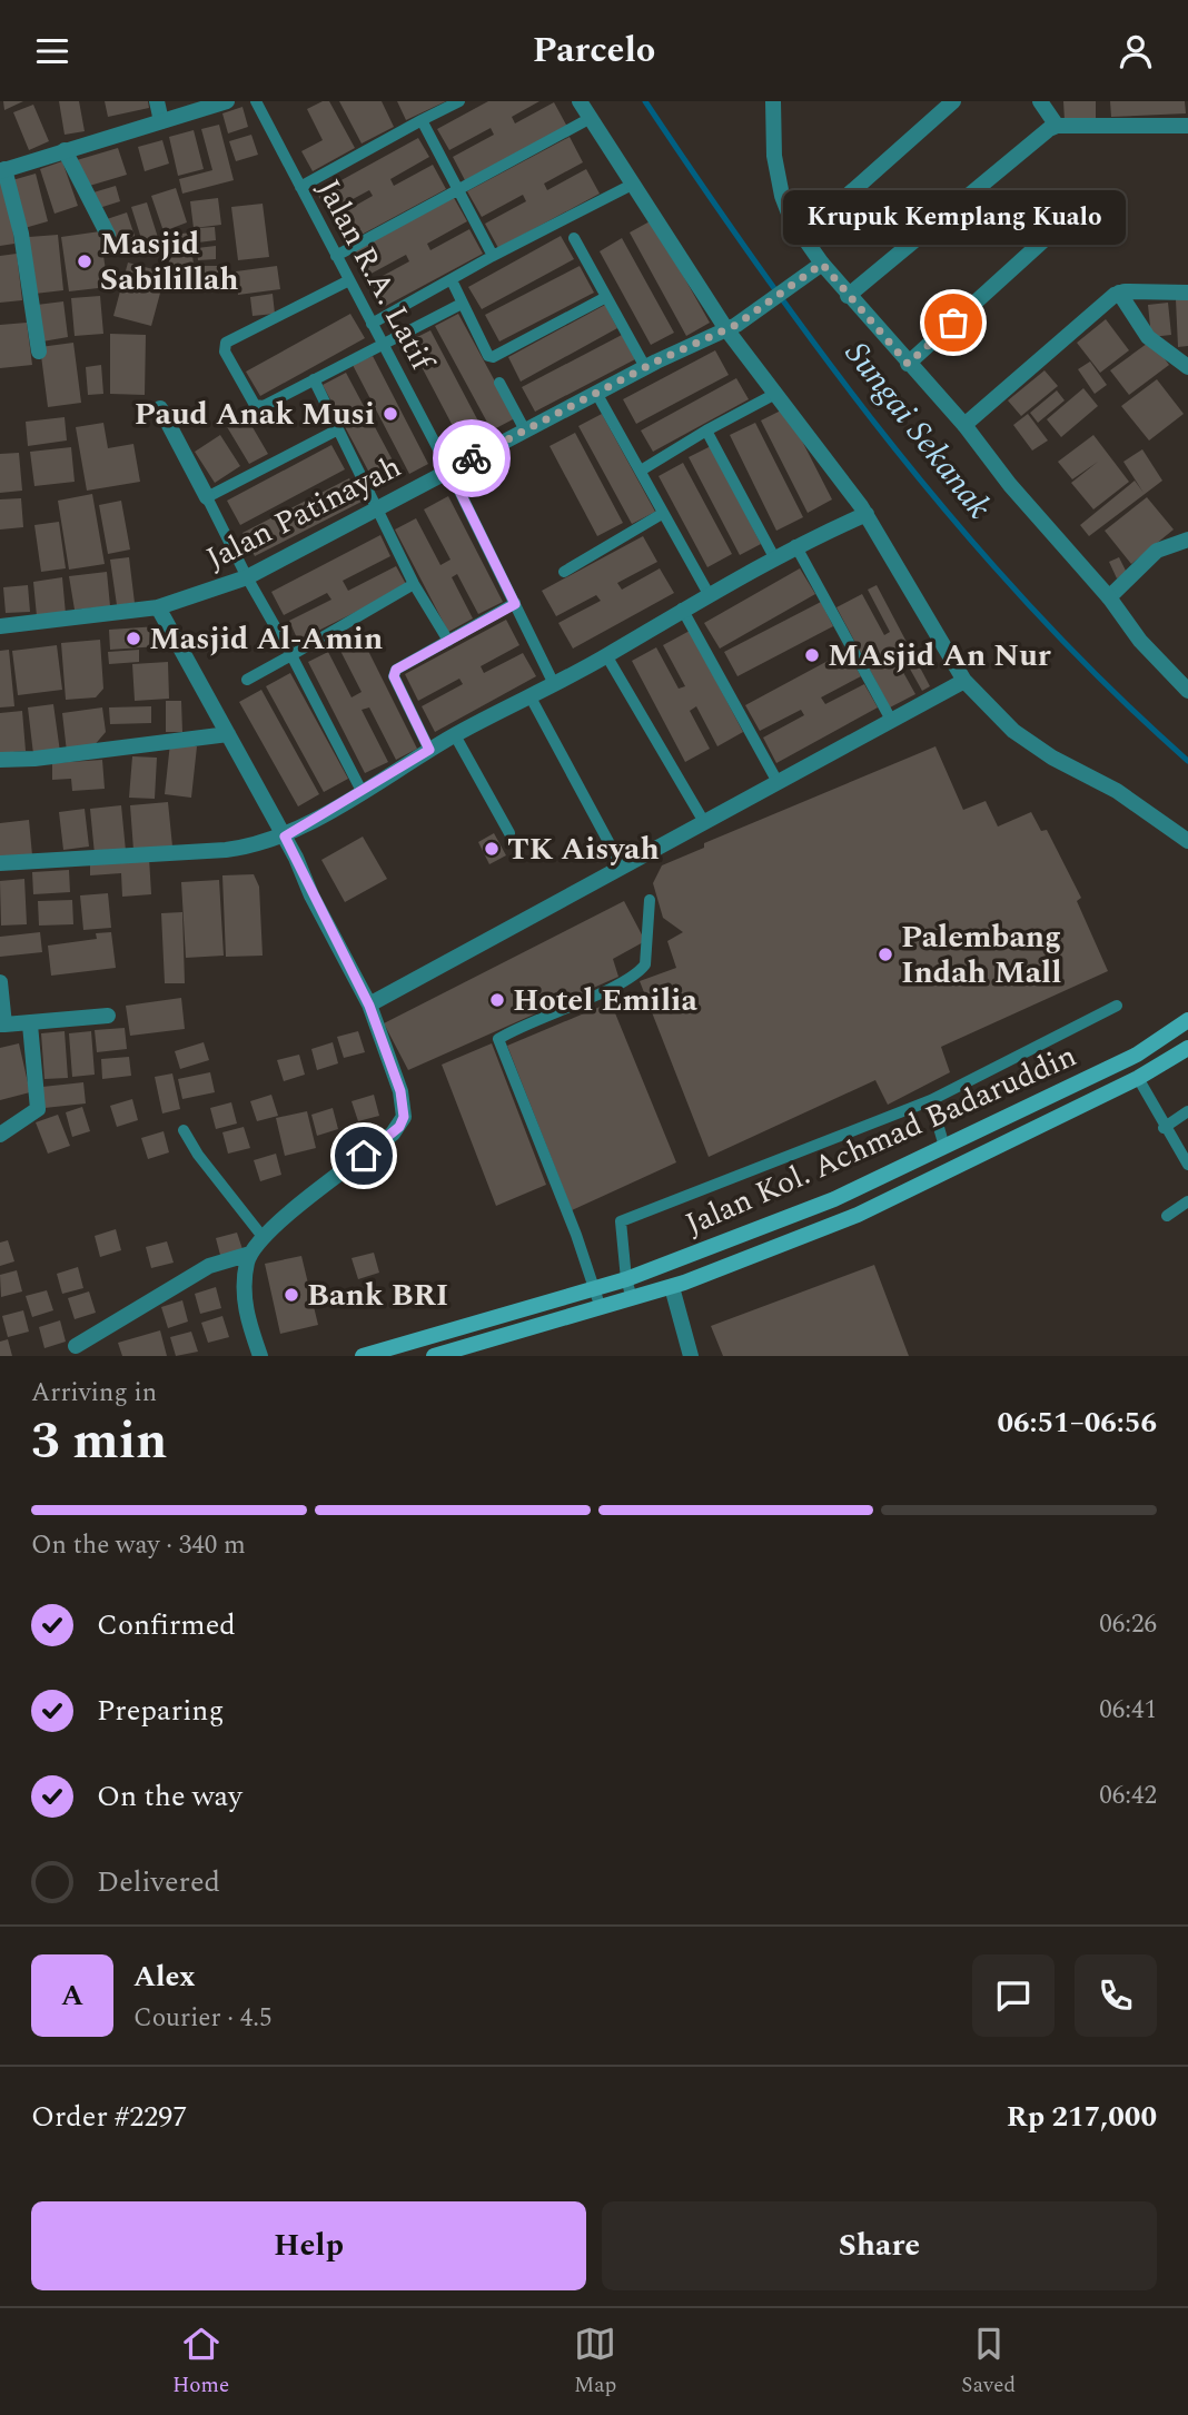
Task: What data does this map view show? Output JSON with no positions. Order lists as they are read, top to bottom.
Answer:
{
  "streets": {
    "main road": ["Jalan Kol. Achmad Badaruddin"],
    "street": ["Jalan Patinayah"],
    "lane": ["Jalan R.A. Latif"]
  },
  "crossings": [
    ["Jalan R.A. Latif", "Jalan Patinayah"]
  ],
  "water": ["Sungai Sekanak"],
  "places": [
    "Masjid Sabilillah",
    "Krupuk Kemplang Kualo",
    "Paud Anak Musi",
    "Masjid Al-Amin",
    "MAsjid An Nur",
    "TK Aisyah",
    "Palembang Indah Mall",
    "Hotel Emilia",
    "Bank BRI"
  ],
  "page": {
    "header": "Parcelo",
    "bubble": "Krupuk Kemplang Kualo",
    "heading": ["3 min", "Arriving in", "06:51–06:56"],
    "panel": [
      "Alex",
      "Courier · 4.5",
      "Order #2297",
      "Rp 217,000"
    ],
    "bar": "On the way · 340 m",
    "list": [
      ["Confirmed", "06:26"],
      ["Preparing", "06:41"],
      ["On the way", "06:42"],
      "Delivered"
    ],
    "round": "A",
    "buttons": ["Help", "Share"],
    "tabs": ["Home", "Map", "Saved"]
  }
}
